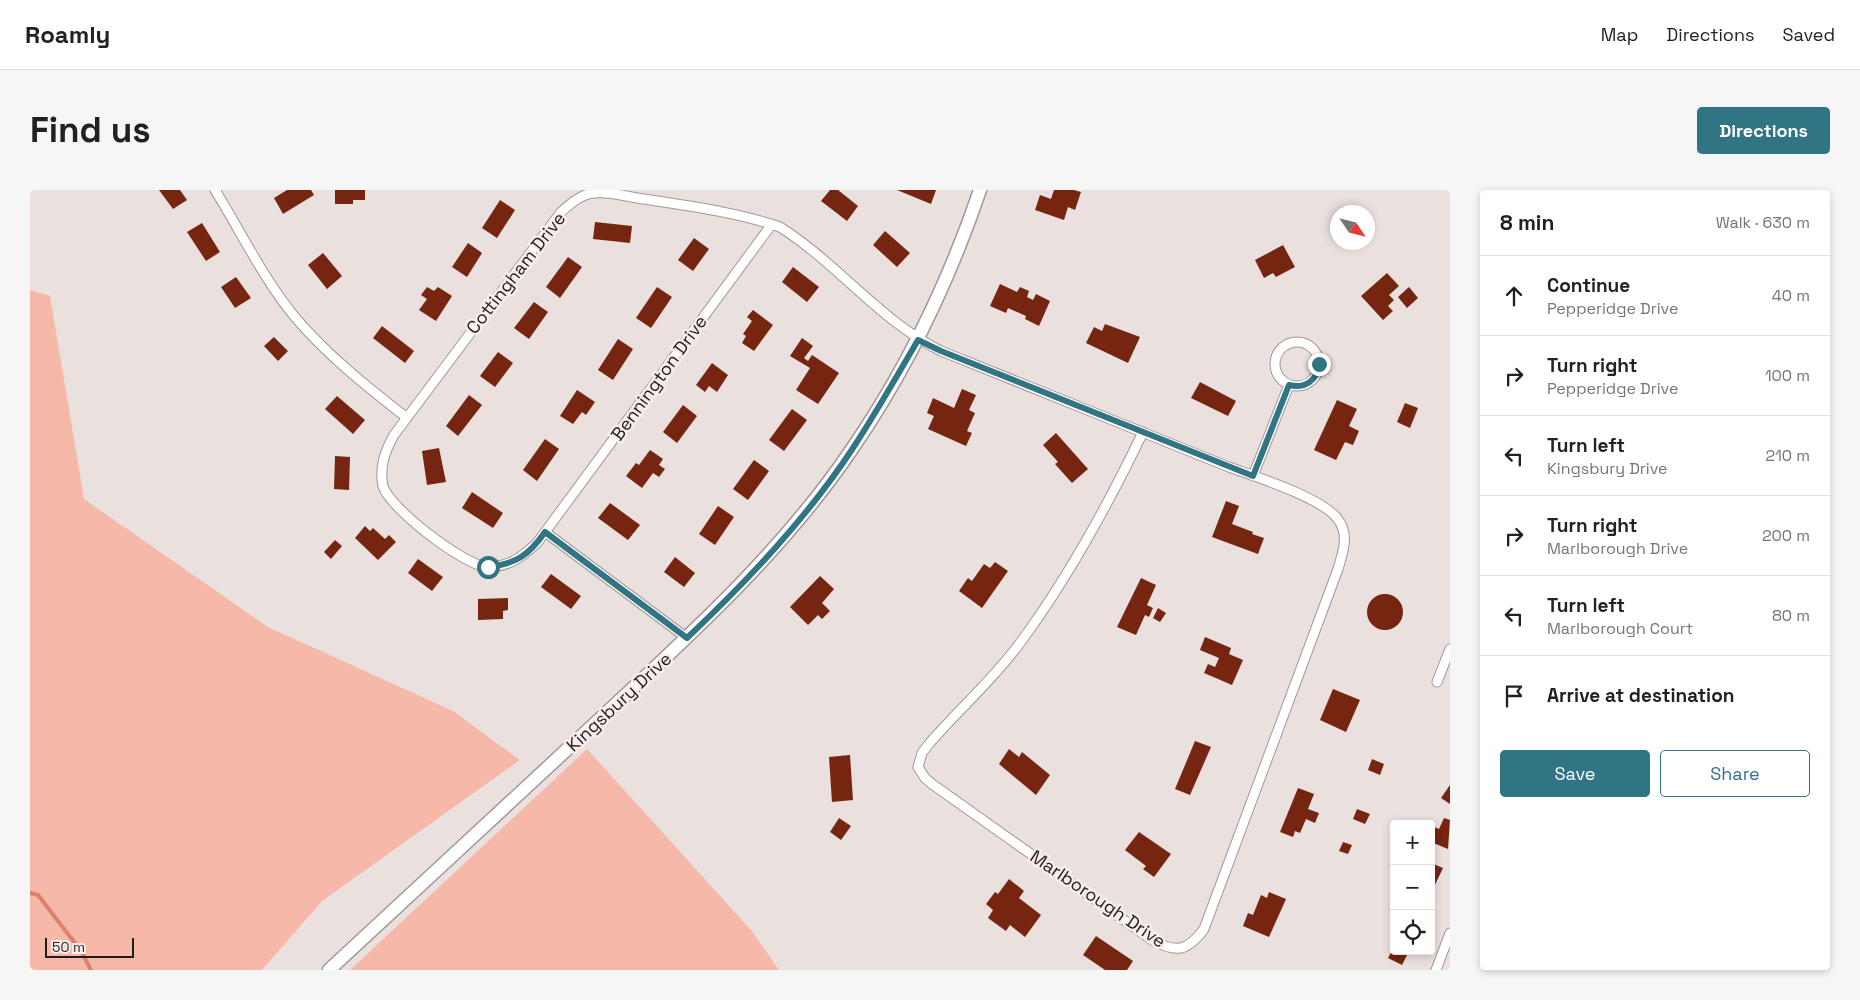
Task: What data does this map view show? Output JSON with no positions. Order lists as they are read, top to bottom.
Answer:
{
  "streets": {
    "street": [
      "Cottingham Drive",
      "Bennington Drive",
      "Kingsbury Drive",
      "Marlborough Drive"
    ]
  },
  "crossings": [
    ["Cottingham Drive", "Bennington Drive"],
    ["Cottingham Drive", "Kingsbury Drive"],
    ["Cottingham Drive", "Marlborough Drive"],
    ["Kingsbury Drive", "Marlborough Drive"]
  ],
  "scale_bar": "50 m",
  "north": "bottom right",
  "page": {
    "header": "Roamly",
    "nav": ["Map", "Directions", "Saved"],
    "buttons": [
      "Directions",
      ["Save", "Share"]
    ],
    "title": "Find us",
    "heading": ["8 min", "Walk · 630 m"],
    "list": [
      ["Continue", "Pepperidge Drive", "40 m"],
      ["Turn right", "Pepperidge Drive", "100 m"],
      ["Turn left", "Kingsbury Drive", "210 m"],
      ["Turn right", "Marlborough Drive", "200 m"],
      ["Turn left", "Marlborough Court", "80 m"],
      "Arrive at destination"
    ],
    "map_buttons": ["+", "−"],
    "scale": "50 m"
  }
}
